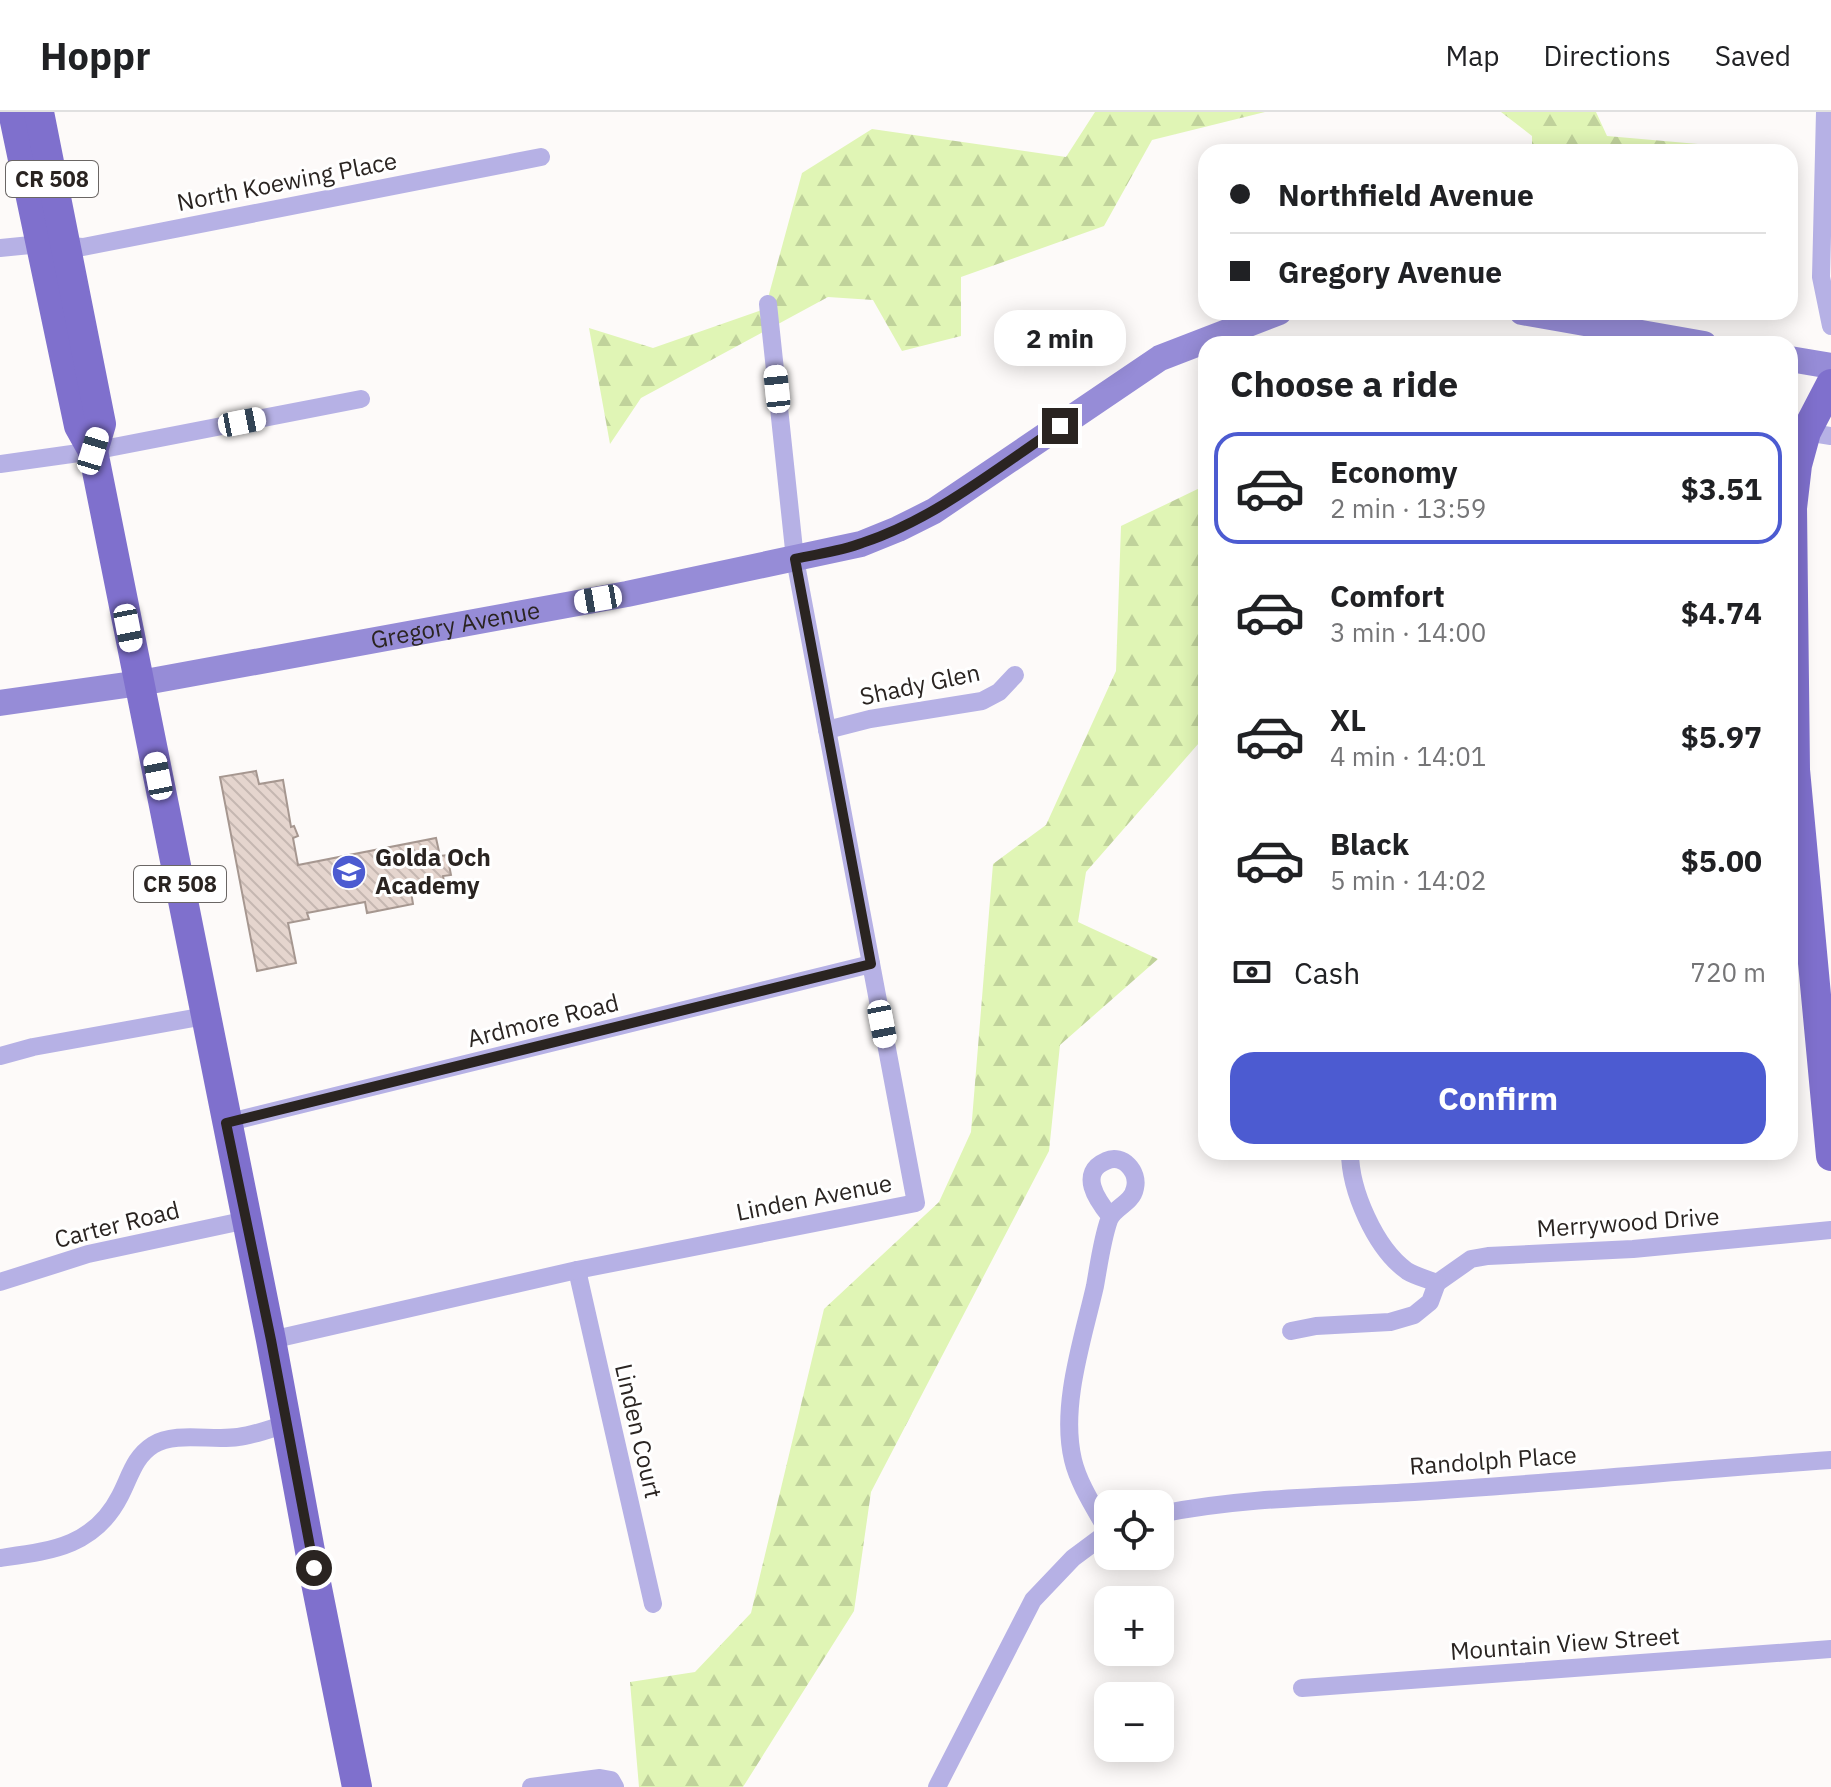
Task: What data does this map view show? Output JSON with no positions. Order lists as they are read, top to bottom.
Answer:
{
  "streets": {
    "main road": ["CR 508", "Gregory Avenue"],
    "street": [
      "North Koewing Place",
      "Shady Glen",
      "Ardmore Road",
      "Linden Avenue",
      "Merrywood Drive",
      "Carter Road",
      "Linden Court",
      "Randolph Place",
      "Mountain View Street"
    ]
  },
  "crossings": [
    ["CR 508", "North Koewing Place"],
    ["CR 508", "Gregory Avenue"],
    ["CR 508", "Ardmore Road"],
    ["CR 508", "Linden Avenue"],
    ["CR 508", "Carter Road"],
    ["Gregory Avenue", "Linden Avenue"],
    ["Shady Glen", "Linden Avenue"],
    ["Ardmore Road", "Linden Avenue"],
    ["Linden Avenue", "Linden Court"]
  ],
  "places": {
    "school or university": ["Golda Och Academy"]
  },
  "page": {
    "header": "Hoppr",
    "nav": ["Map", "Directions", "Saved"],
    "banner": ["Northfield Avenue", "Gregory Avenue"],
    "bubble": "2 min",
    "heading": "Choose a ride",
    "list": [
      {
        "name": "Economy",
        "note": "2 min · 13:59",
        "value": "$3.51"
      },
      {
        "name": "Comfort",
        "note": "3 min · 14:00",
        "value": "$4.74"
      },
      {
        "name": "XL",
        "note": "4 min · 14:01",
        "value": "$5.97"
      },
      {
        "name": "Black",
        "note": "5 min · 14:02",
        "value": "$5.00"
      }
    ],
    "pay": ["Cash", "720 m"],
    "buttons": "Confirm",
    "map_buttons": ["+", "−"]
  }
}
